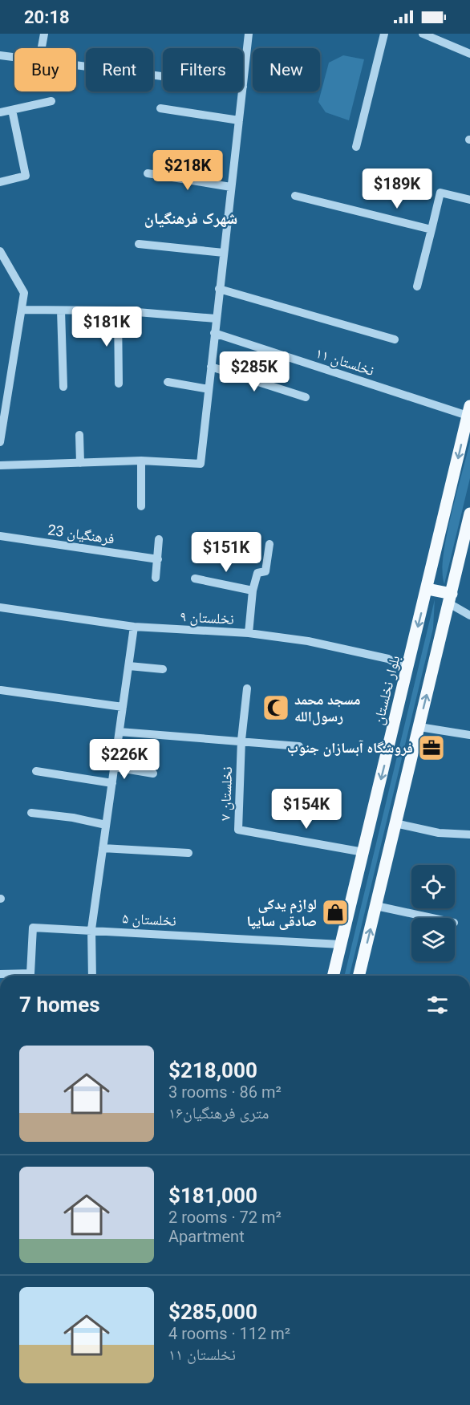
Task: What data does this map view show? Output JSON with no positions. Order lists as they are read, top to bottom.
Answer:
{
  "streets": {
    "main road": ["بلوار نخلستان"],
    "street": [
      "نخلستان ۱۱",
      "فرهنگیان 23",
      "نخلستان ۹",
      "نخلستان ۷",
      "نخلستان ۵"
    ]
  },
  "crossings": [
    ["نخلستان ۱۱", "بلوار نخلستان"],
    ["نخلستان ۹", "بلوار نخلستان"],
    ["بلوار نخلستان", "نخلستان ۷"],
    ["بلوار نخلستان", "نخلستان ۵"]
  ],
  "districts": ["شهرک فرهنگیان"],
  "places": {
    "mosque": ["مسجد محمد رسول‌الله"],
    "office": ["فروشگاه آبسازان جنوب"],
    "shop": ["لوازم یدکی صادقی سایپا"]
  },
  "page": {
    "status": "20:18",
    "chip": [
      "Buy",
      "Rent",
      "Filters",
      "New"
    ],
    "price": [
      "$218K",
      "$189K",
      "$181K",
      "$285K",
      "$151K",
      "$226K",
      "$154K"
    ],
    "heading": "7 homes",
    "list": [
      {
        "name": "$218,000",
        "note": "3 rooms · 86 m² · ۱۶متری فرهنگیان"
      },
      {
        "name": "$181,000",
        "note": "2 rooms · 72 m² · Apartment"
      },
      {
        "name": "$285,000",
        "note": "4 rooms · 112 m² · نخلستان ۱۱"
      }
    ]
  }
}
